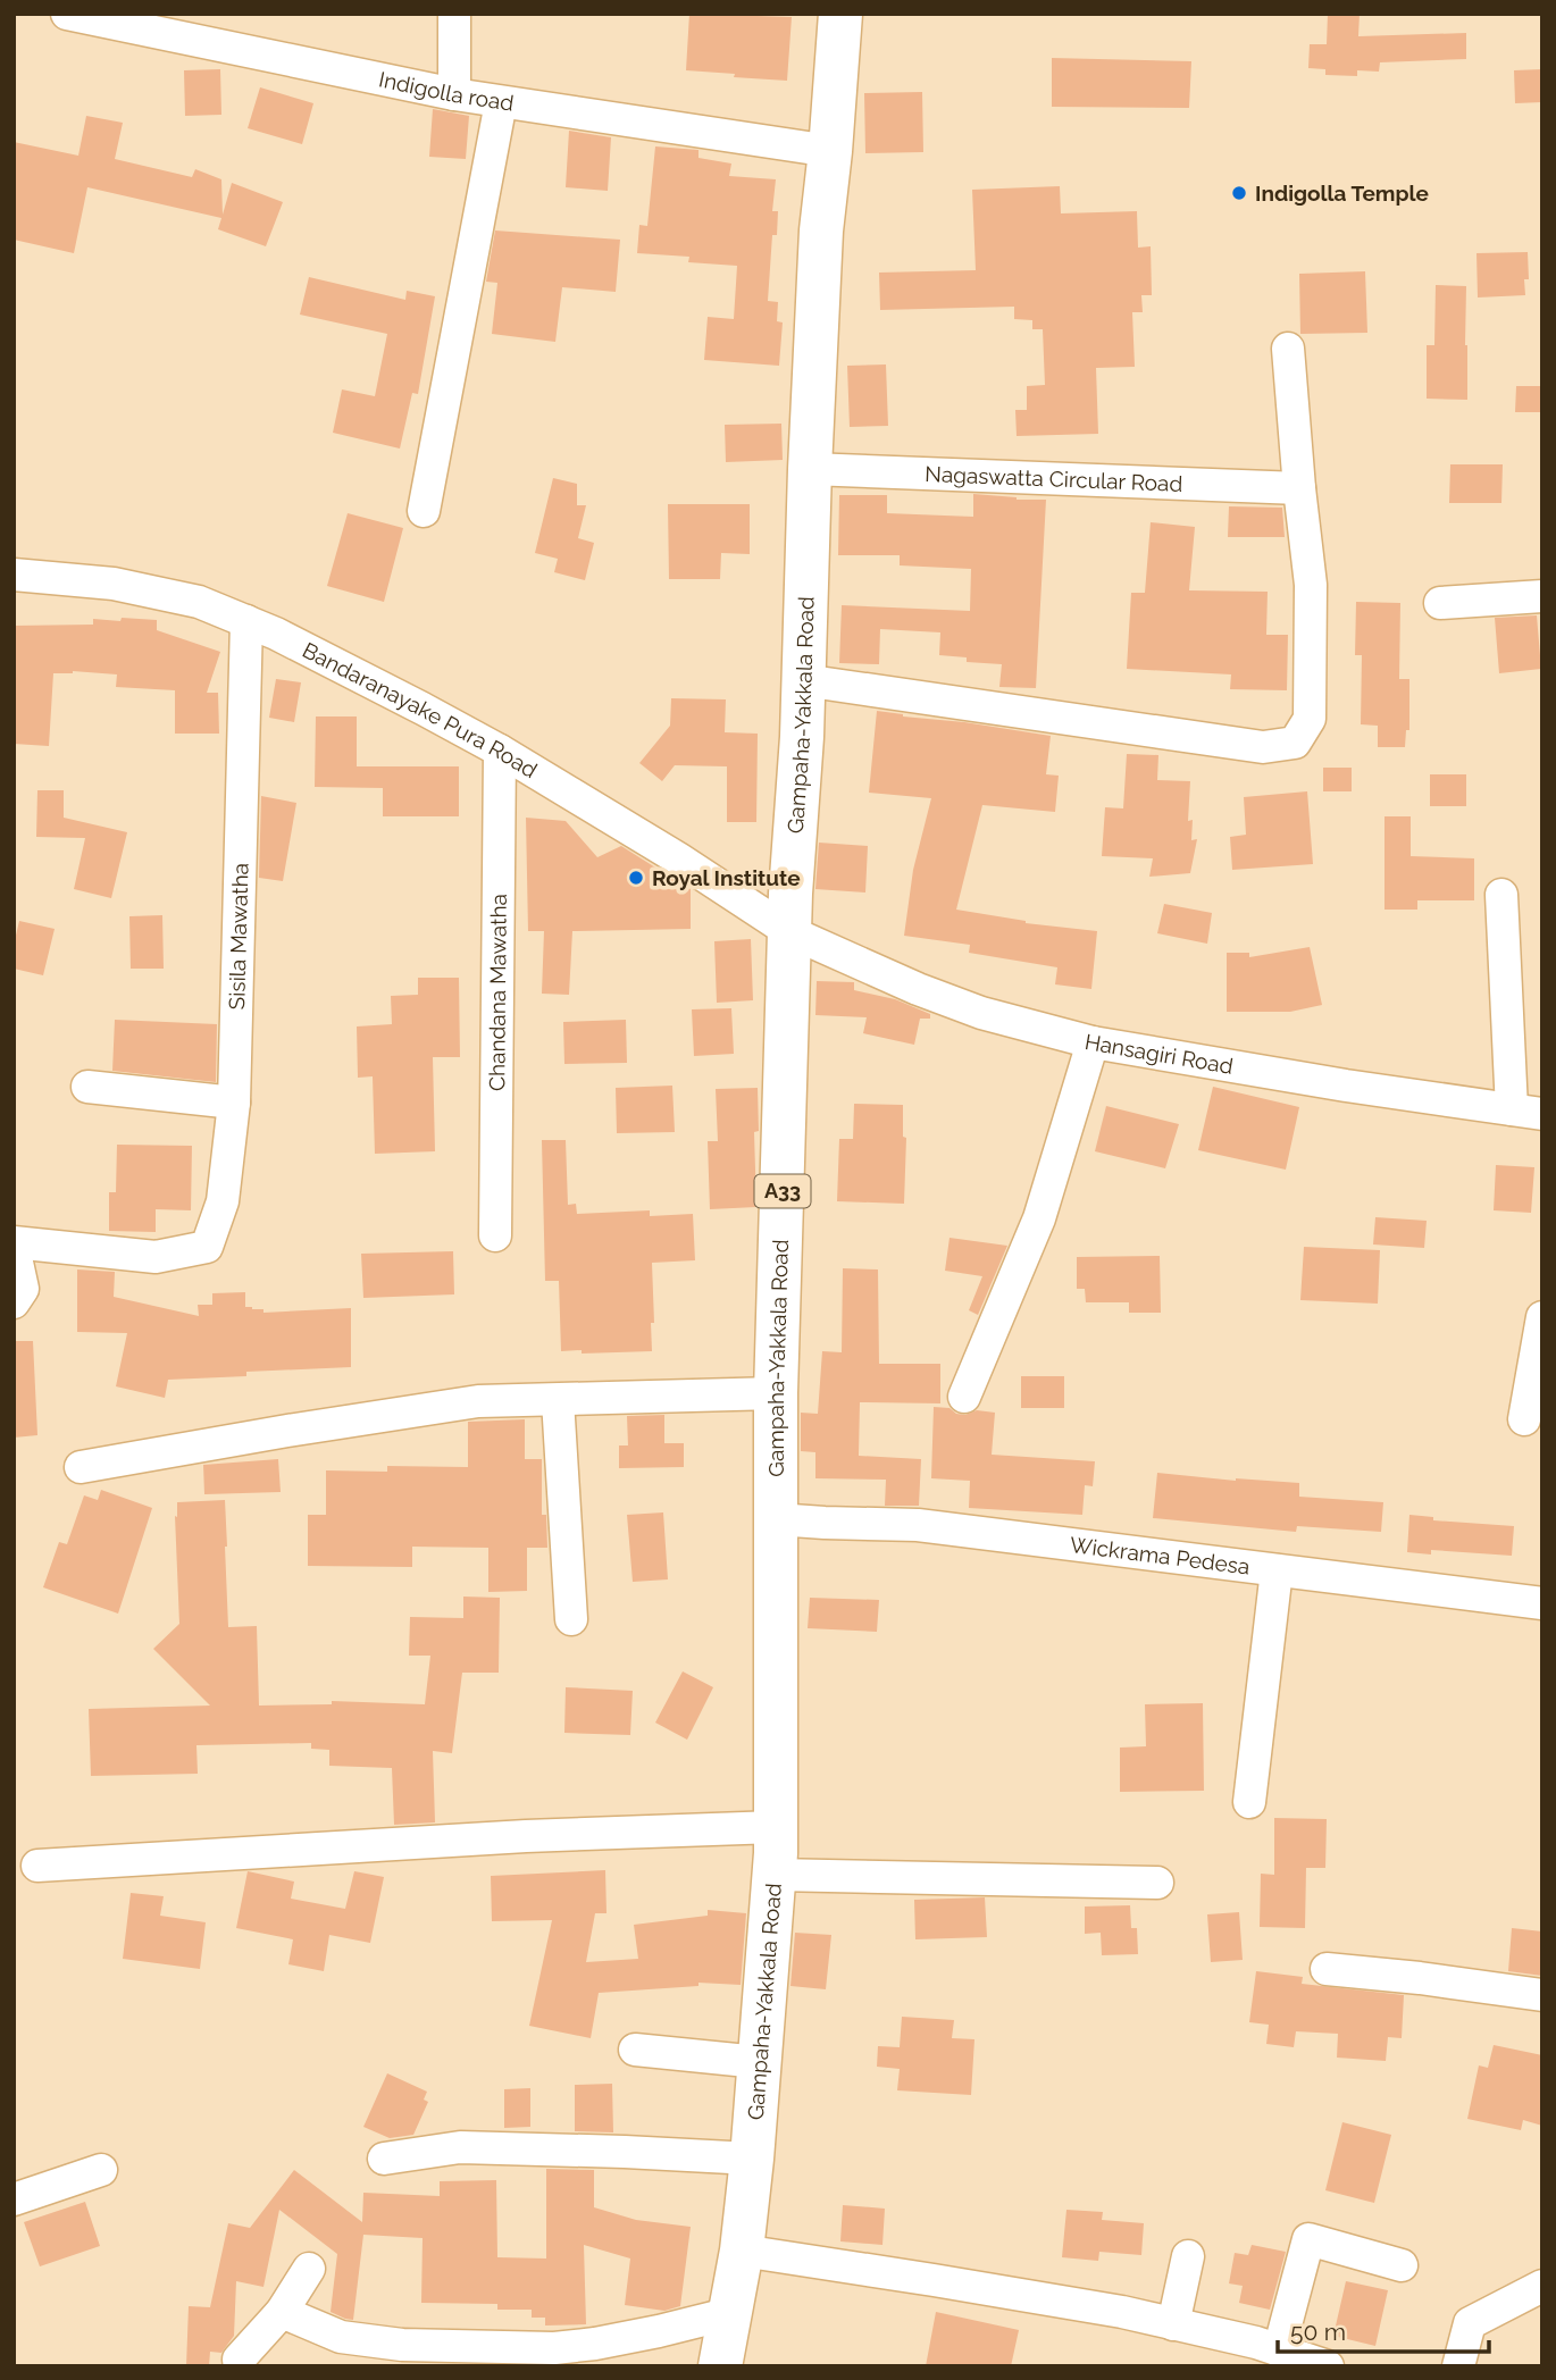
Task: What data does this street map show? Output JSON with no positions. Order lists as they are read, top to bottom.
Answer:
{
  "streets": {
    "highway": ["Gampaha-Yakkala Road", "A33"],
    "street": [
      "Indigolla road",
      "Nagaswatta Circular Road",
      "Bandaranayake Pura Road",
      "Sisila Mawatha",
      "Chandana Mawatha",
      "Hansagiri Road",
      "Wickrama Pedesa"
    ]
  },
  "crossings": [
    ["Indigolla road", "Gampaha-Yakkala Road"],
    ["Nagaswatta Circular Road", "Gampaha-Yakkala Road"],
    ["Bandaranayake Pura Road", "Gampaha-Yakkala Road"],
    ["Bandaranayake Pura Road", "Sisila Mawatha"],
    ["Bandaranayake Pura Road", "Chandana Mawatha"],
    ["Bandaranayake Pura Road", "Hansagiri Road"],
    ["Gampaha-Yakkala Road", "Hansagiri Road"],
    ["Gampaha-Yakkala Road", "Wickrama Pedesa"]
  ],
  "places": ["Indigolla Temple", "Royal Institute"],
  "scale_bar": "50 m"
}
